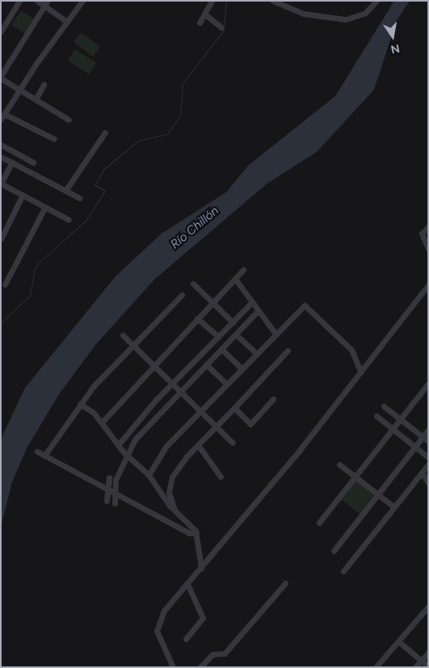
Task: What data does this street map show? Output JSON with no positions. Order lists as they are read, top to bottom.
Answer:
{
  "water": ["Río Chillón"],
  "north": "bottom"
}
